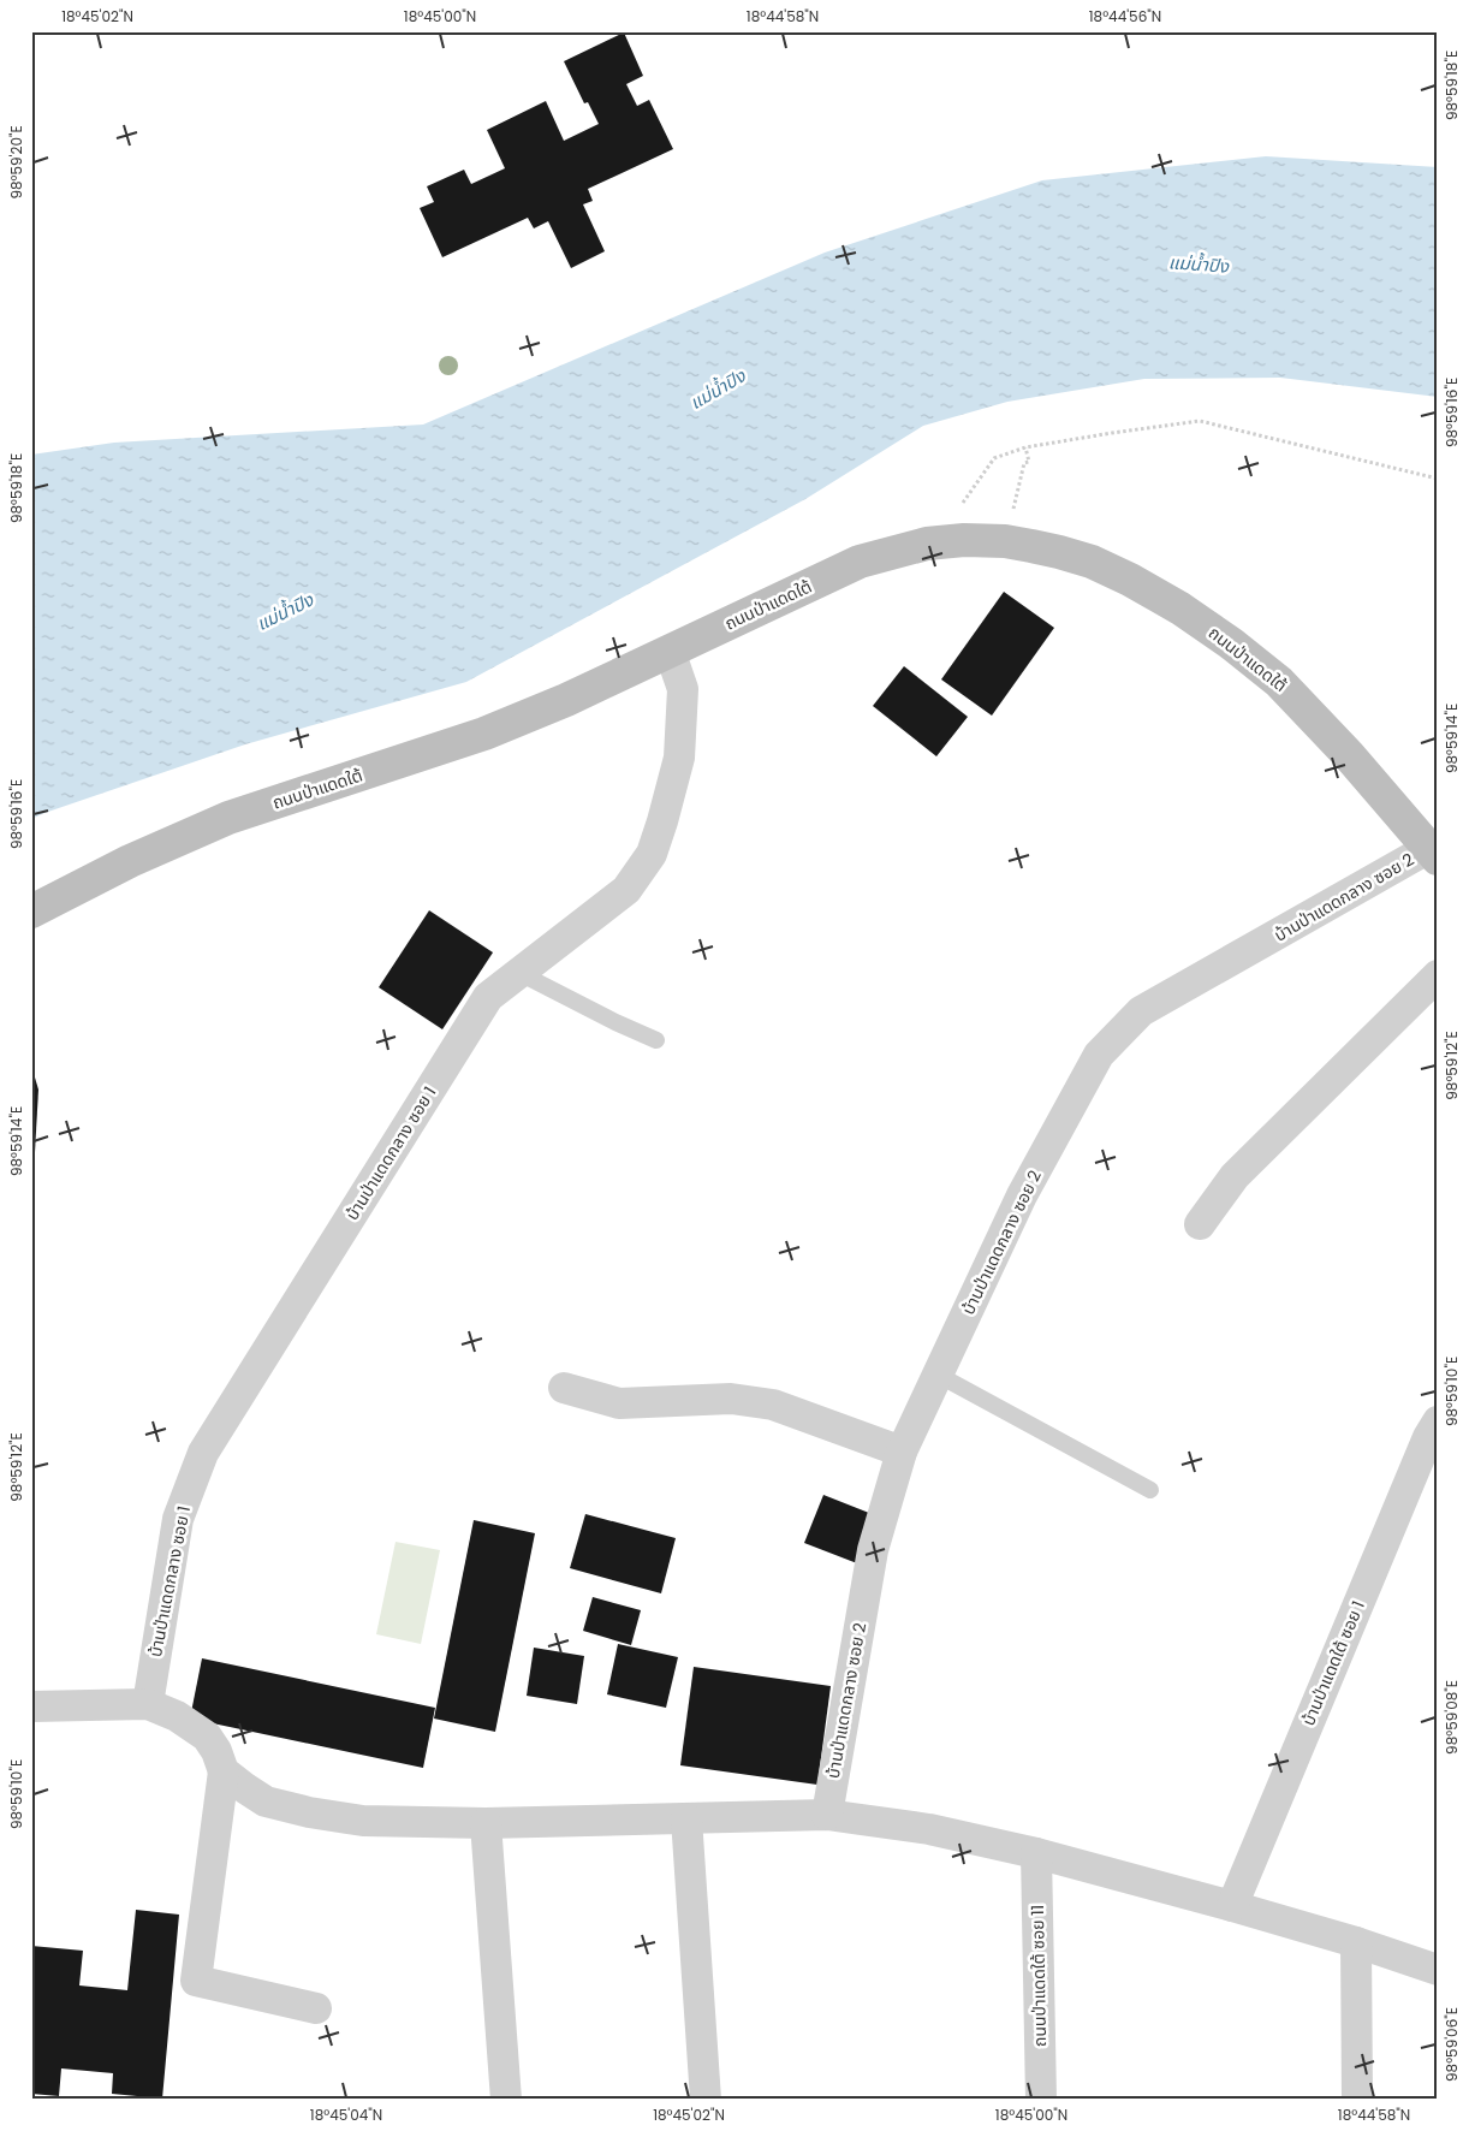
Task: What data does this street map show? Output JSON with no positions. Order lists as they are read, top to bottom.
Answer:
{
  "streets": {
    "street": [
      "ถนนป่าแดดใต้",
      "บ้านป่าแดดกลาง ซอย 2",
      "บ้านป่าแดดกลาง ซอย 1",
      "บ้านป่าแดดใต้ ซอย 1",
      "ถนนป่าแดดใต้ ซอย 11"
    ]
  },
  "crossings": [
    ["ถนนป่าแดดใต้", "บ้านป่าแดดกลาง ซอย 2"],
    ["ถนนป่าแดดใต้", "บ้านป่าแดดกลาง ซอย 1"]
  ],
  "water": ["แม่น้ำปิง"],
  "coordinates": [
    "18°45'02\"N",
    "18°45'00\"N",
    "18°44'58\"N",
    "18°44'56\"N",
    "98°59'18\"E",
    "98°59'20\"E",
    "98°59'16\"E",
    "98°59'14\"E",
    "98°59'12\"E",
    "98°59'10\"E",
    "98°59'08\"E",
    "98°59'06\"E",
    "18°45'04\"N"
  ]
}
